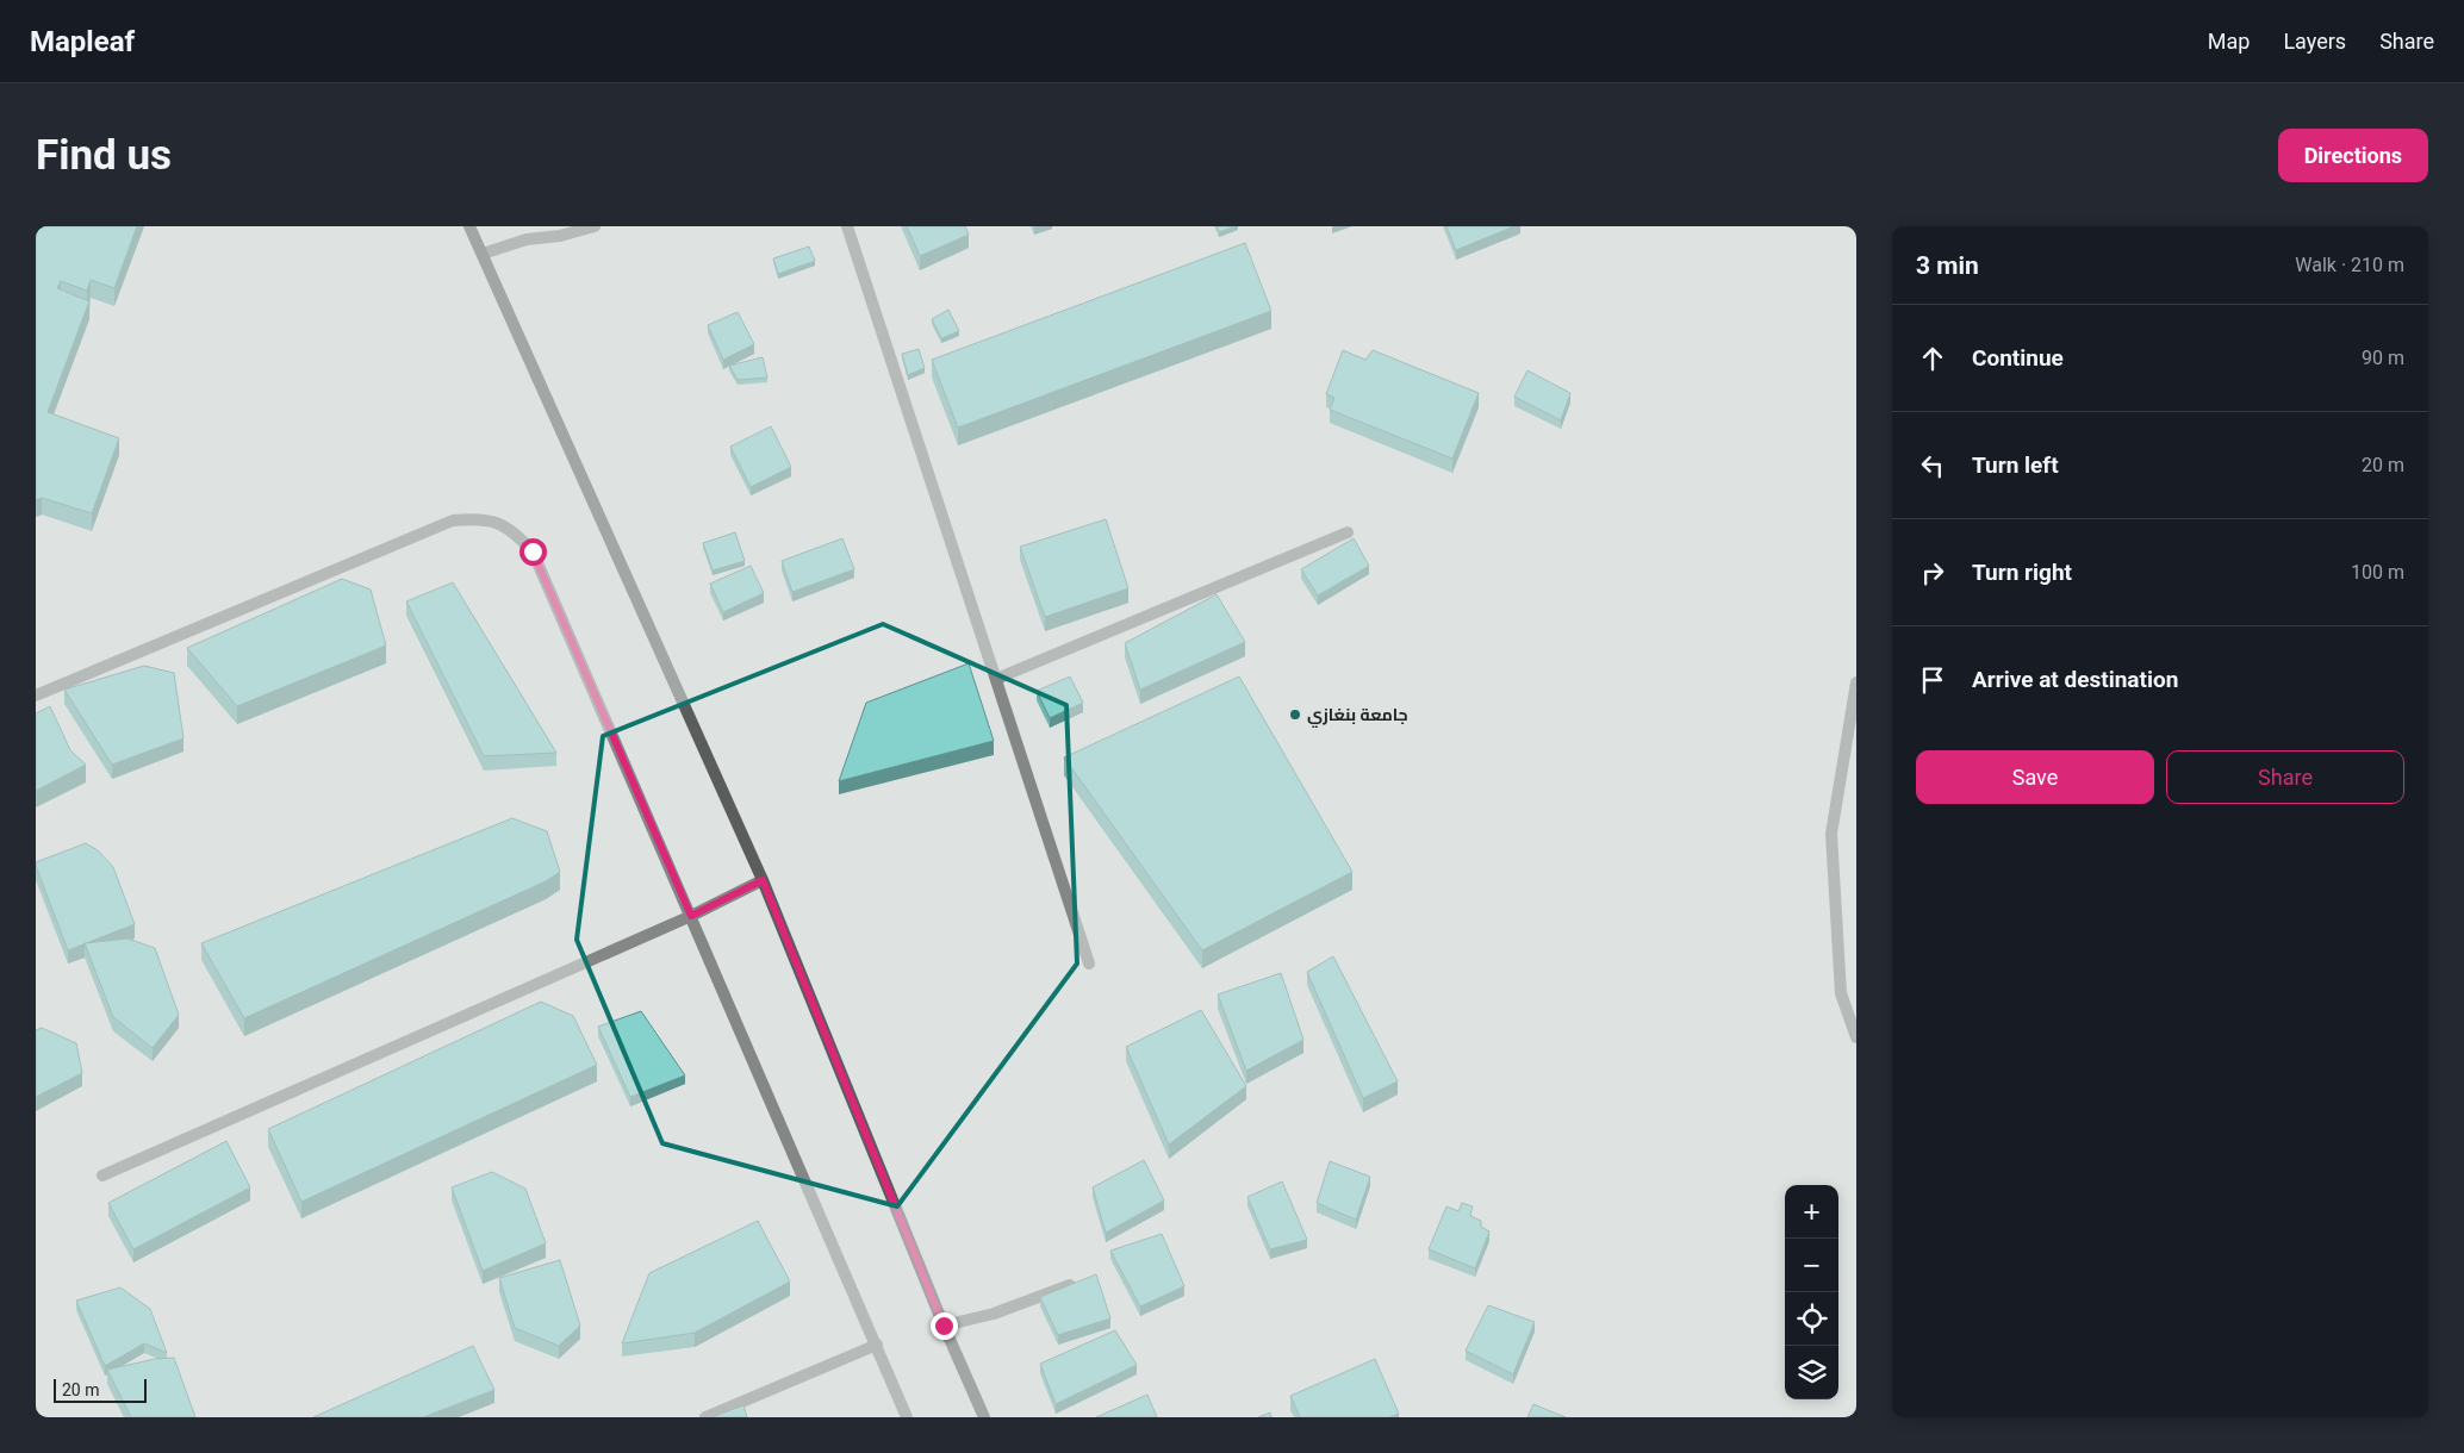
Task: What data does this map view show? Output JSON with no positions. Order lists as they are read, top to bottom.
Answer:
{
  "places": ["جامعة بنغازي"],
  "scale_bar": "20 m",
  "page": {
    "header": "Mapleaf",
    "nav": ["Map", "Layers", "Share"],
    "buttons": [
      "Directions",
      ["Save", "Share"]
    ],
    "title": "Find us",
    "heading": ["3 min", "Walk · 210 m"],
    "list": [
      ["Continue", "90 m"],
      ["Turn left", "20 m"],
      ["Turn right", "100 m"],
      "Arrive at destination"
    ],
    "map_buttons": ["+", "−"],
    "scale": "20 m"
  }
}
